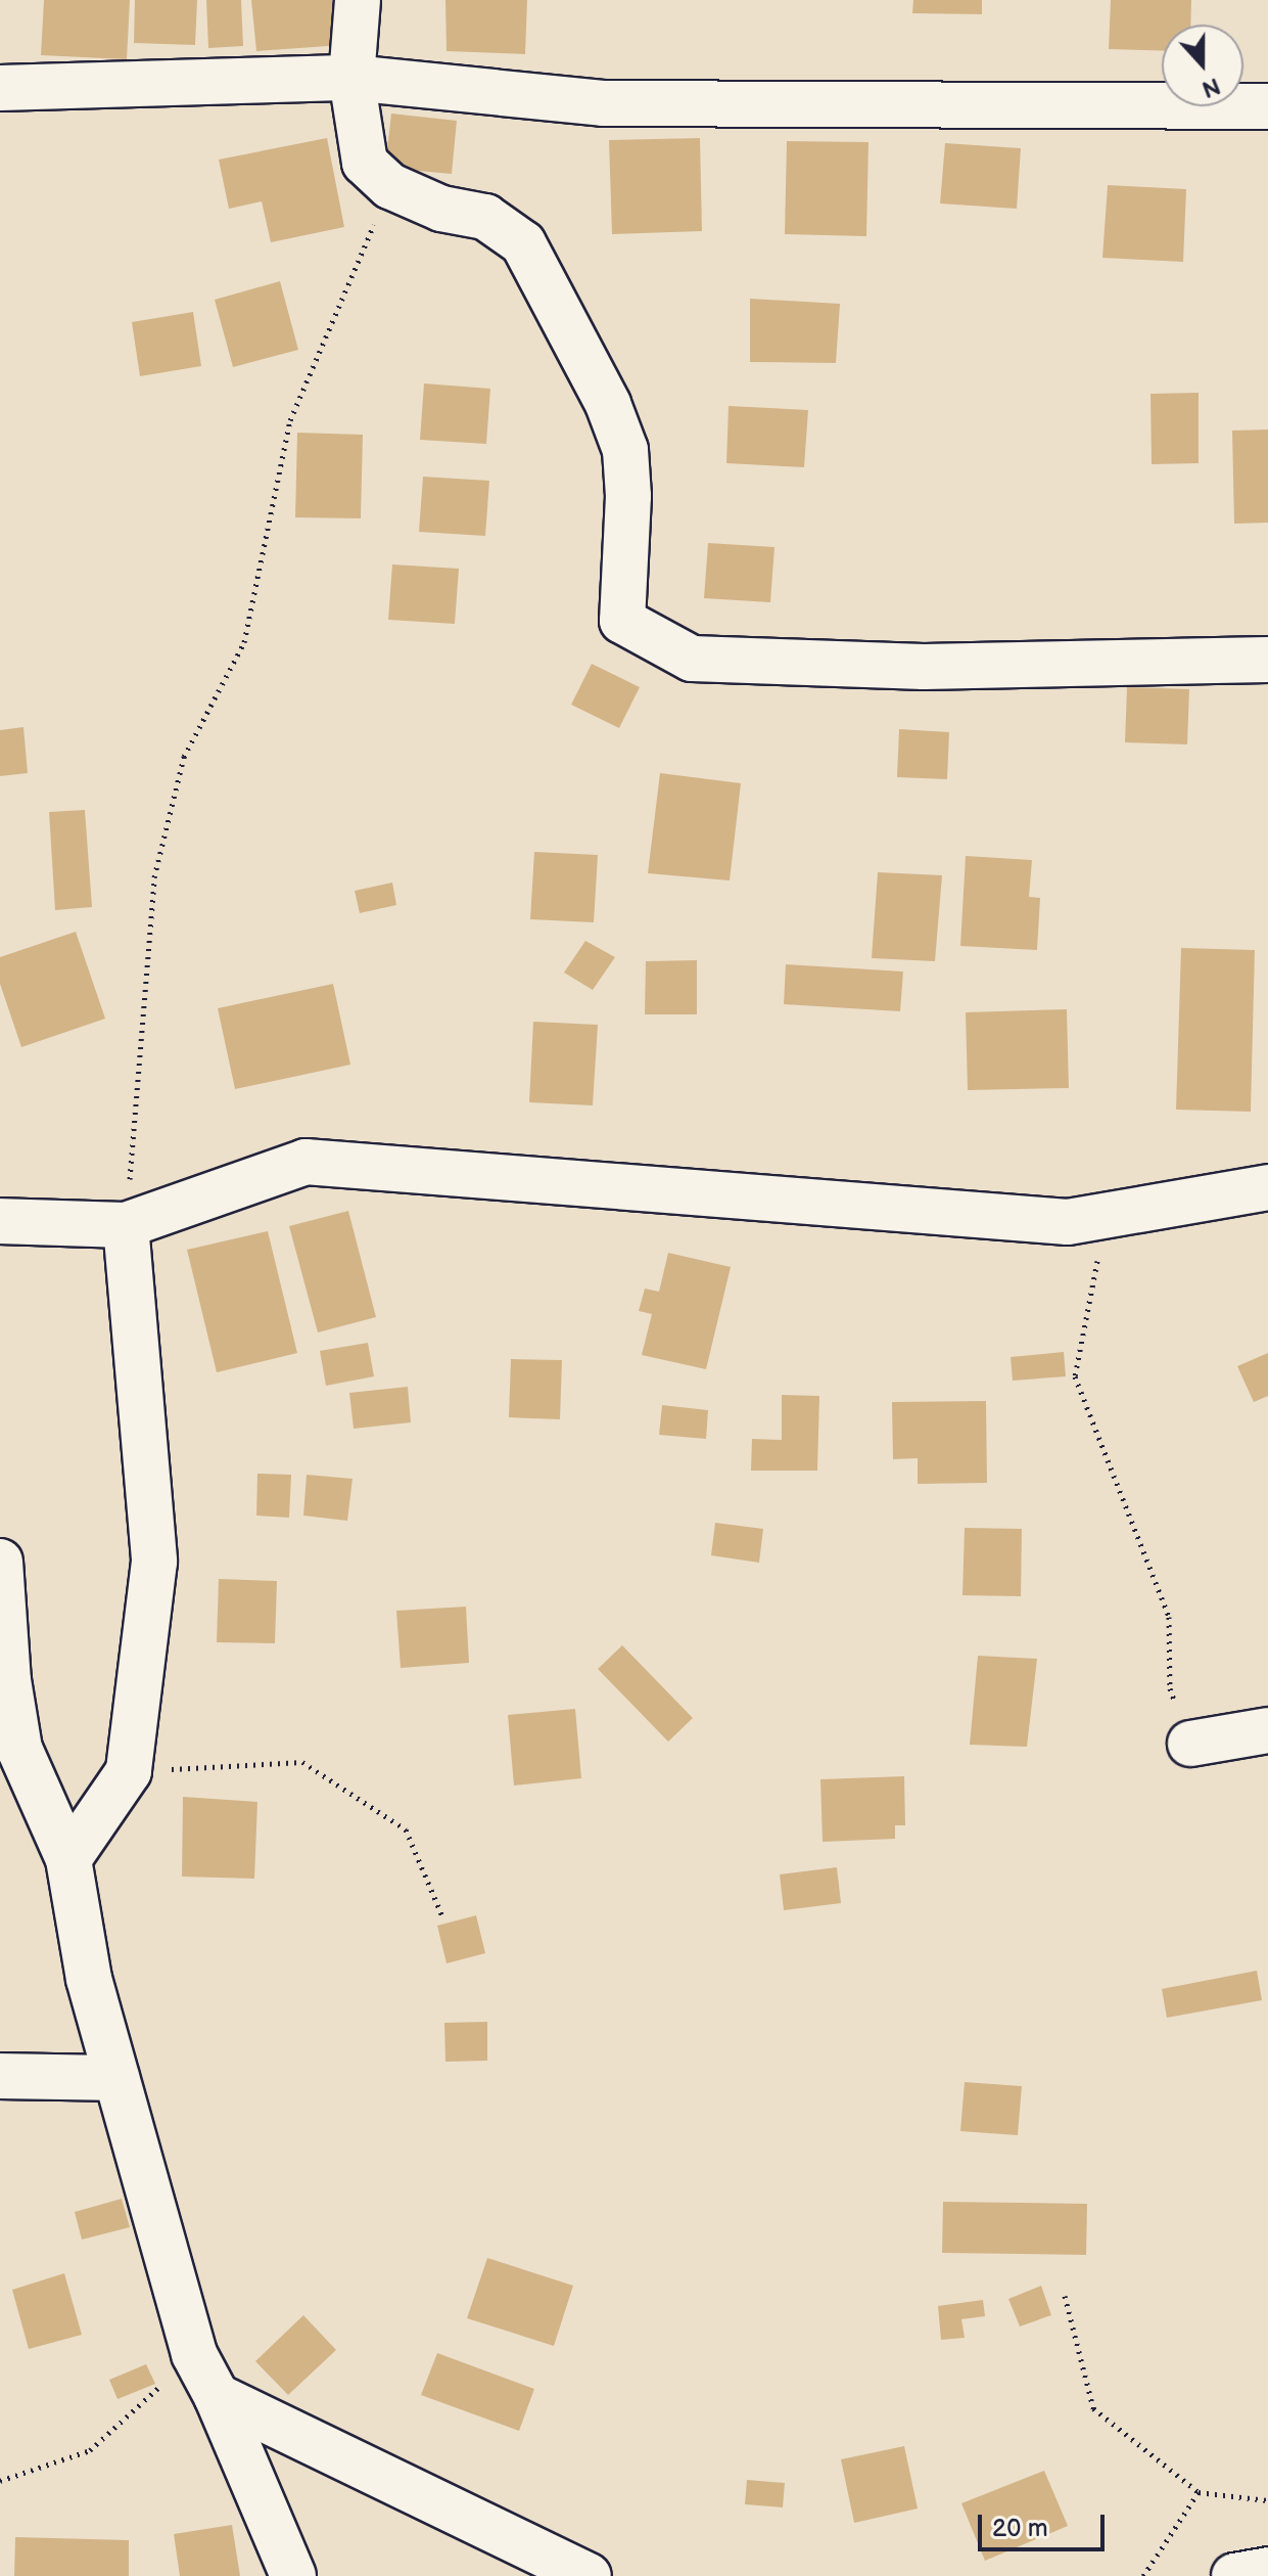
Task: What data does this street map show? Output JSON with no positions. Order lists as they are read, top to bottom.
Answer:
{
  "scale_bar": "20 m",
  "north": "bottom"
}
